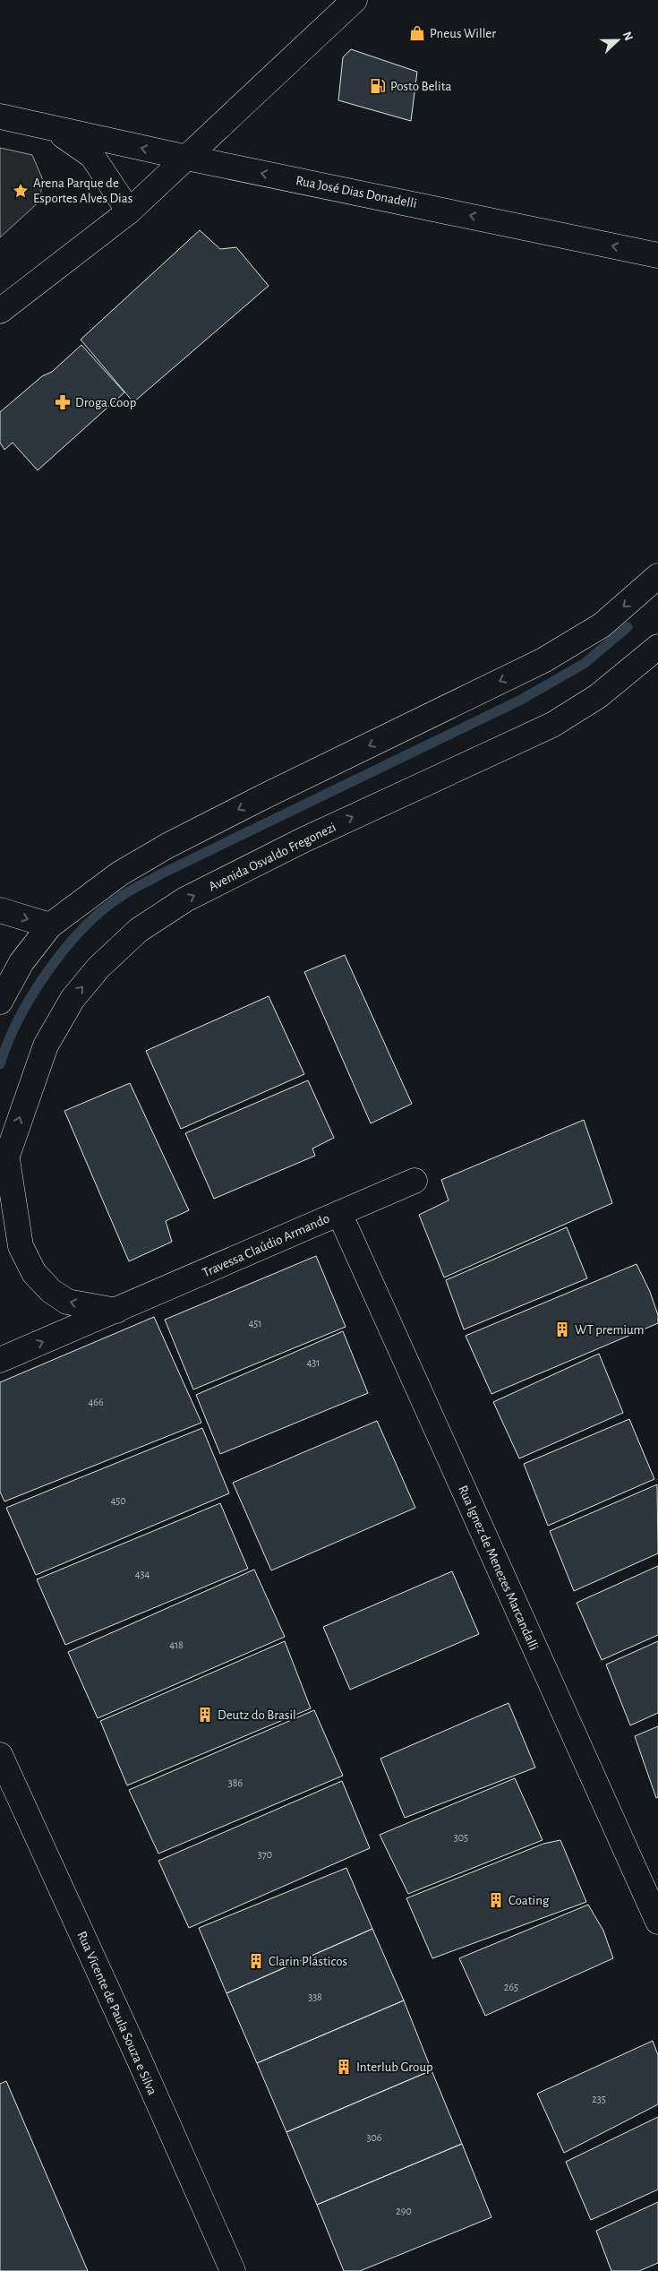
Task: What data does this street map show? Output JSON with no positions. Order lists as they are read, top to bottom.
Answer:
{
  "streets": {
    "street": [
      "Rua José Dias Donadelli",
      "Avenida Osvaldo Fregonezi",
      "Travessa Claúdio Armando",
      "Rua Ignez de Menezes Marcandalli",
      "Rua Vicente de Paula Souza e Silva"
    ]
  },
  "crossings": [
    ["Travessa Claúdio Armando", "Rua Ignez de Menezes Marcandalli"]
  ],
  "one_way": ["Rua José Dias Donadelli"],
  "places": {
    "shop": ["Pneus Willer"],
    "fuel station": ["Posto Belita"],
    "place": ["Arena Parque de Esportes Alves Dias"],
    "pharmacy": ["Droga Coop"],
    "building": [
      "WT premium",
      "Deutz do Brasil",
      "Coating",
      "Clarin Plásticos",
      "Interlub Group"
    ]
  },
  "house_numbers": [
    "451",
    "431",
    "466",
    "450",
    "434",
    "418",
    "386",
    "305",
    "370",
    "265",
    "338",
    "235",
    "306",
    "290"
  ],
  "north": "right"
}
